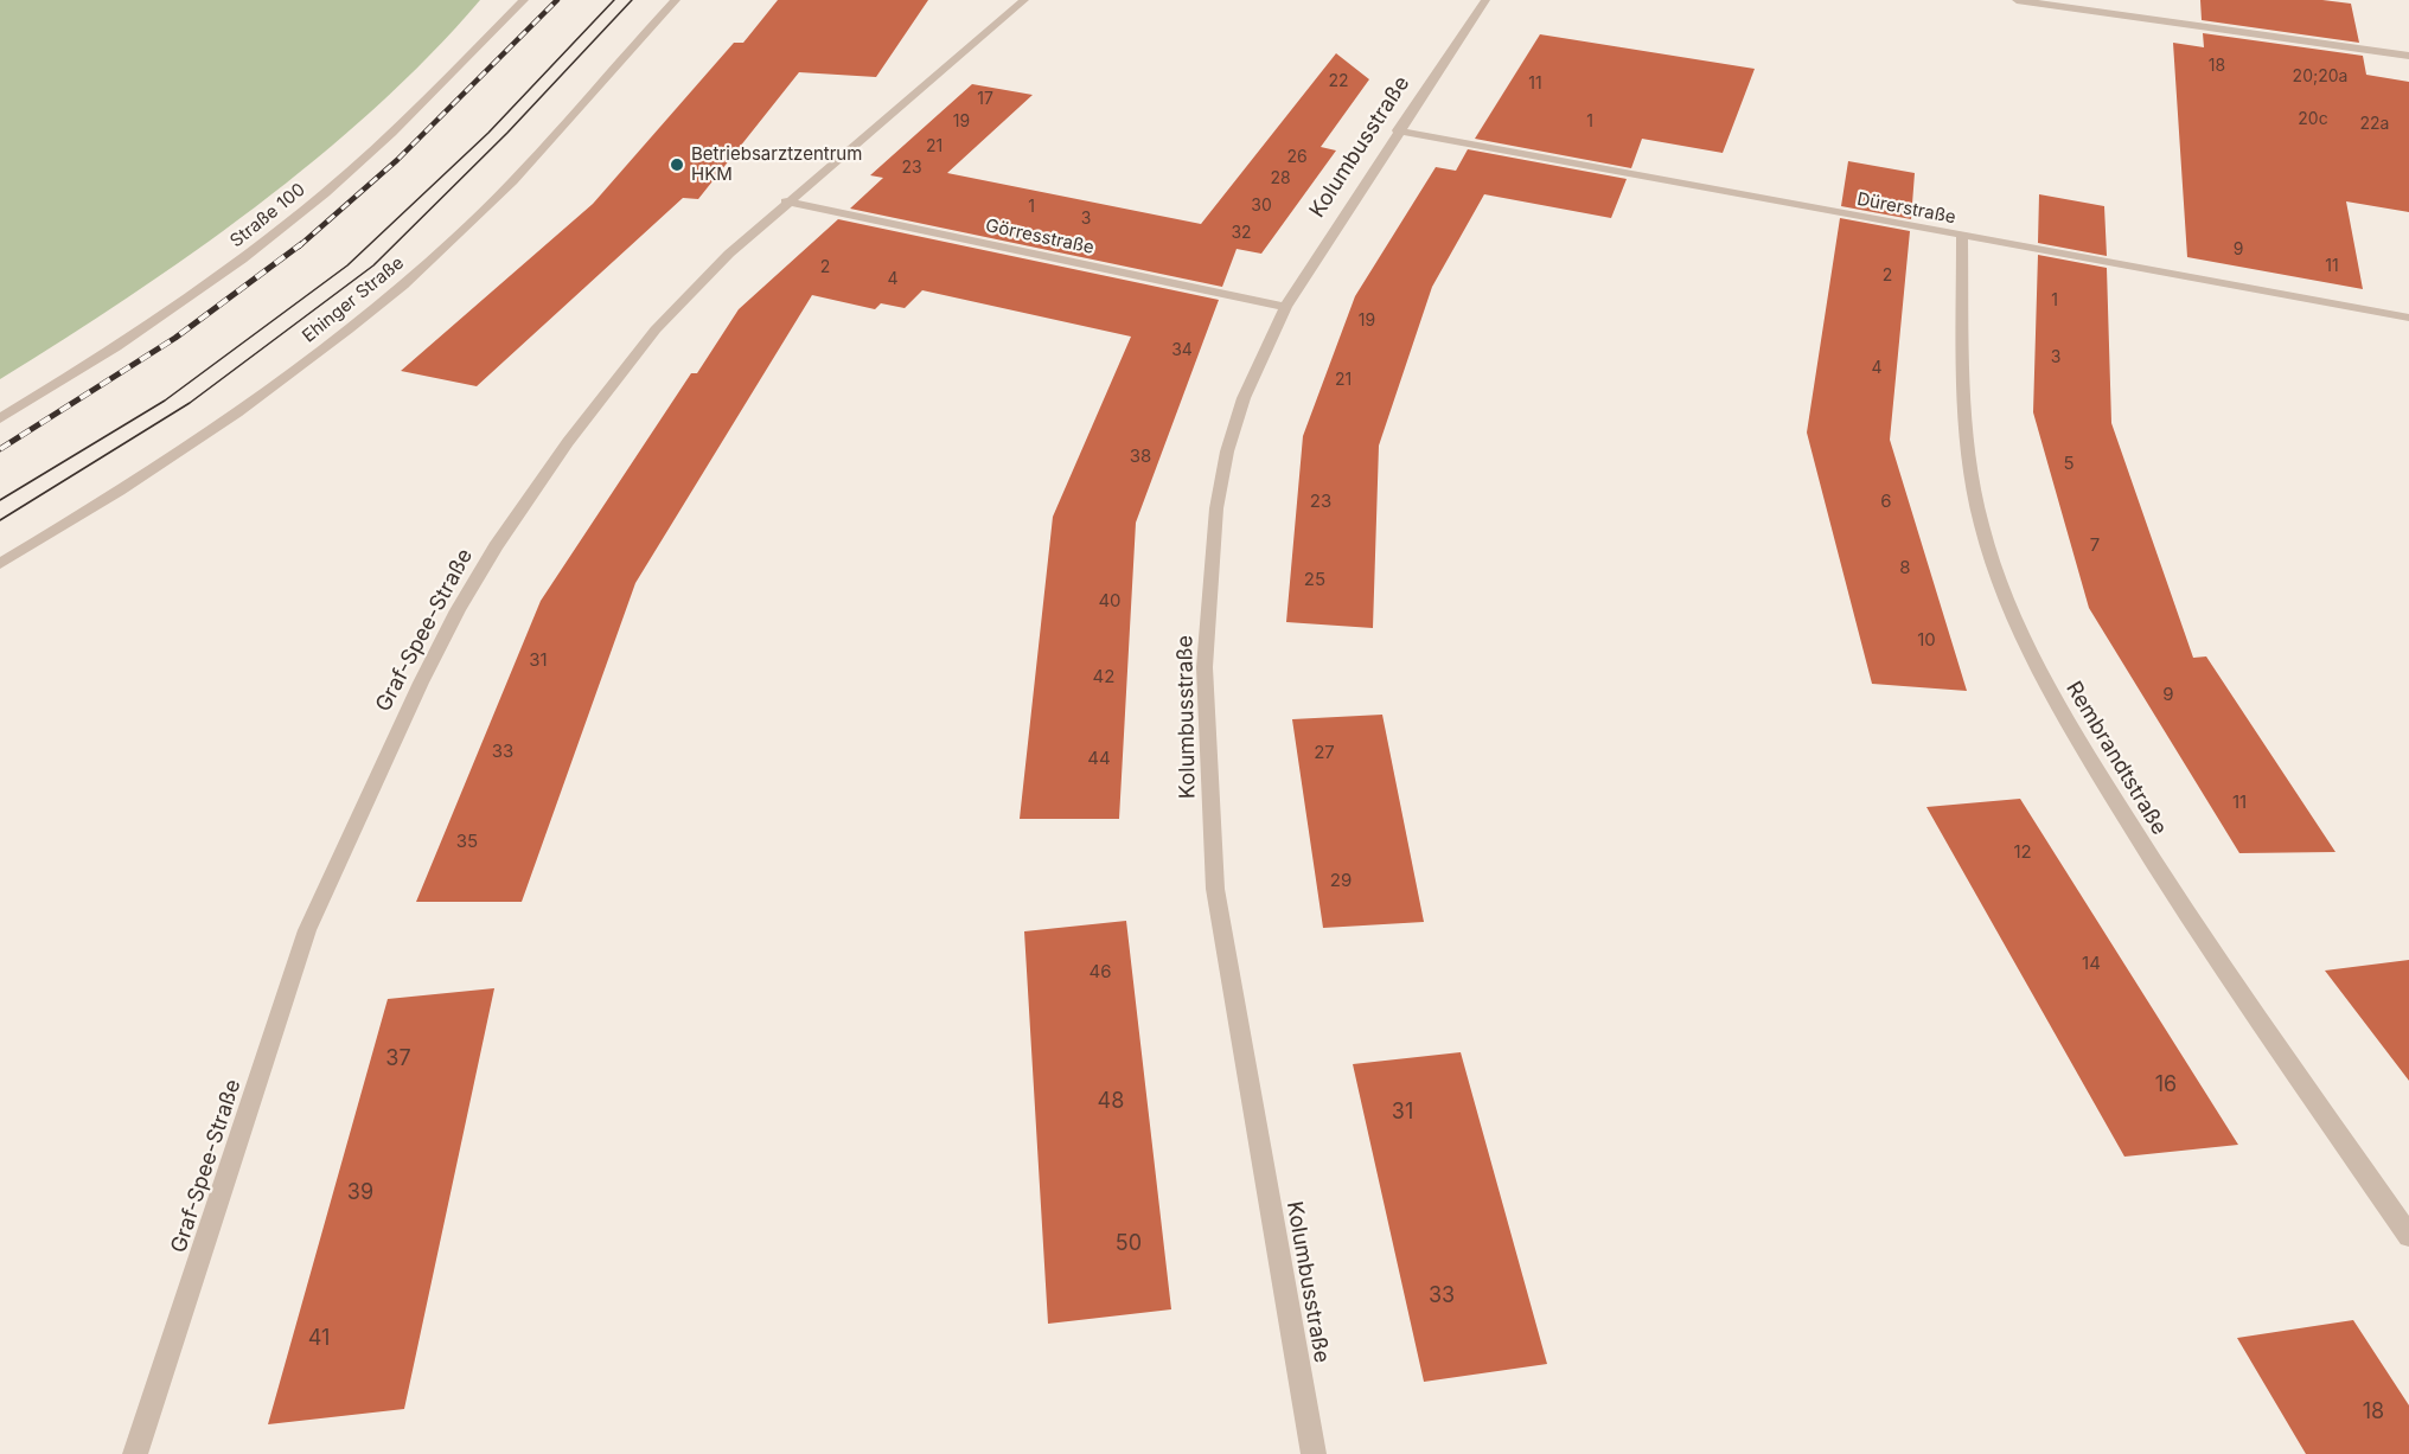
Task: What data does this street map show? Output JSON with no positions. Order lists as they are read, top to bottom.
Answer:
{
  "streets": {
    "street": [
      "Kolumbusstraße",
      "Dürerstraße",
      "Straße 100",
      "Görresstraße",
      "Ehinger Straße",
      "Graf-Spee-Straße",
      "Rembrandtstraße"
    ]
  },
  "crossings": [
    ["Kolumbusstraße", "Dürerstraße"],
    ["Kolumbusstraße", "Görresstraße"],
    ["Dürerstraße", "Rembrandtstraße"],
    ["Görresstraße", "Graf-Spee-Straße"]
  ],
  "places": ["Betriebsarztzentrum HKM"],
  "house_numbers": [
    "18",
    "20;20a",
    "22",
    "11",
    "17",
    "20c",
    "19",
    "1",
    "22a",
    "21",
    "26",
    "23",
    "28",
    "30",
    "1",
    "3",
    "32",
    "9",
    "11",
    "2",
    "2",
    "4",
    "1",
    "19",
    "34",
    "3",
    "4",
    "21",
    "38",
    "5",
    "23",
    "6",
    "7",
    "8",
    "25",
    "40",
    "10",
    "31",
    "42",
    "9",
    "33",
    "27",
    "44",
    "11",
    "35",
    "12",
    "29",
    "14",
    "46",
    "37",
    "16",
    "48",
    "31",
    "39",
    "50",
    "33",
    "41",
    "18"
  ]
}
